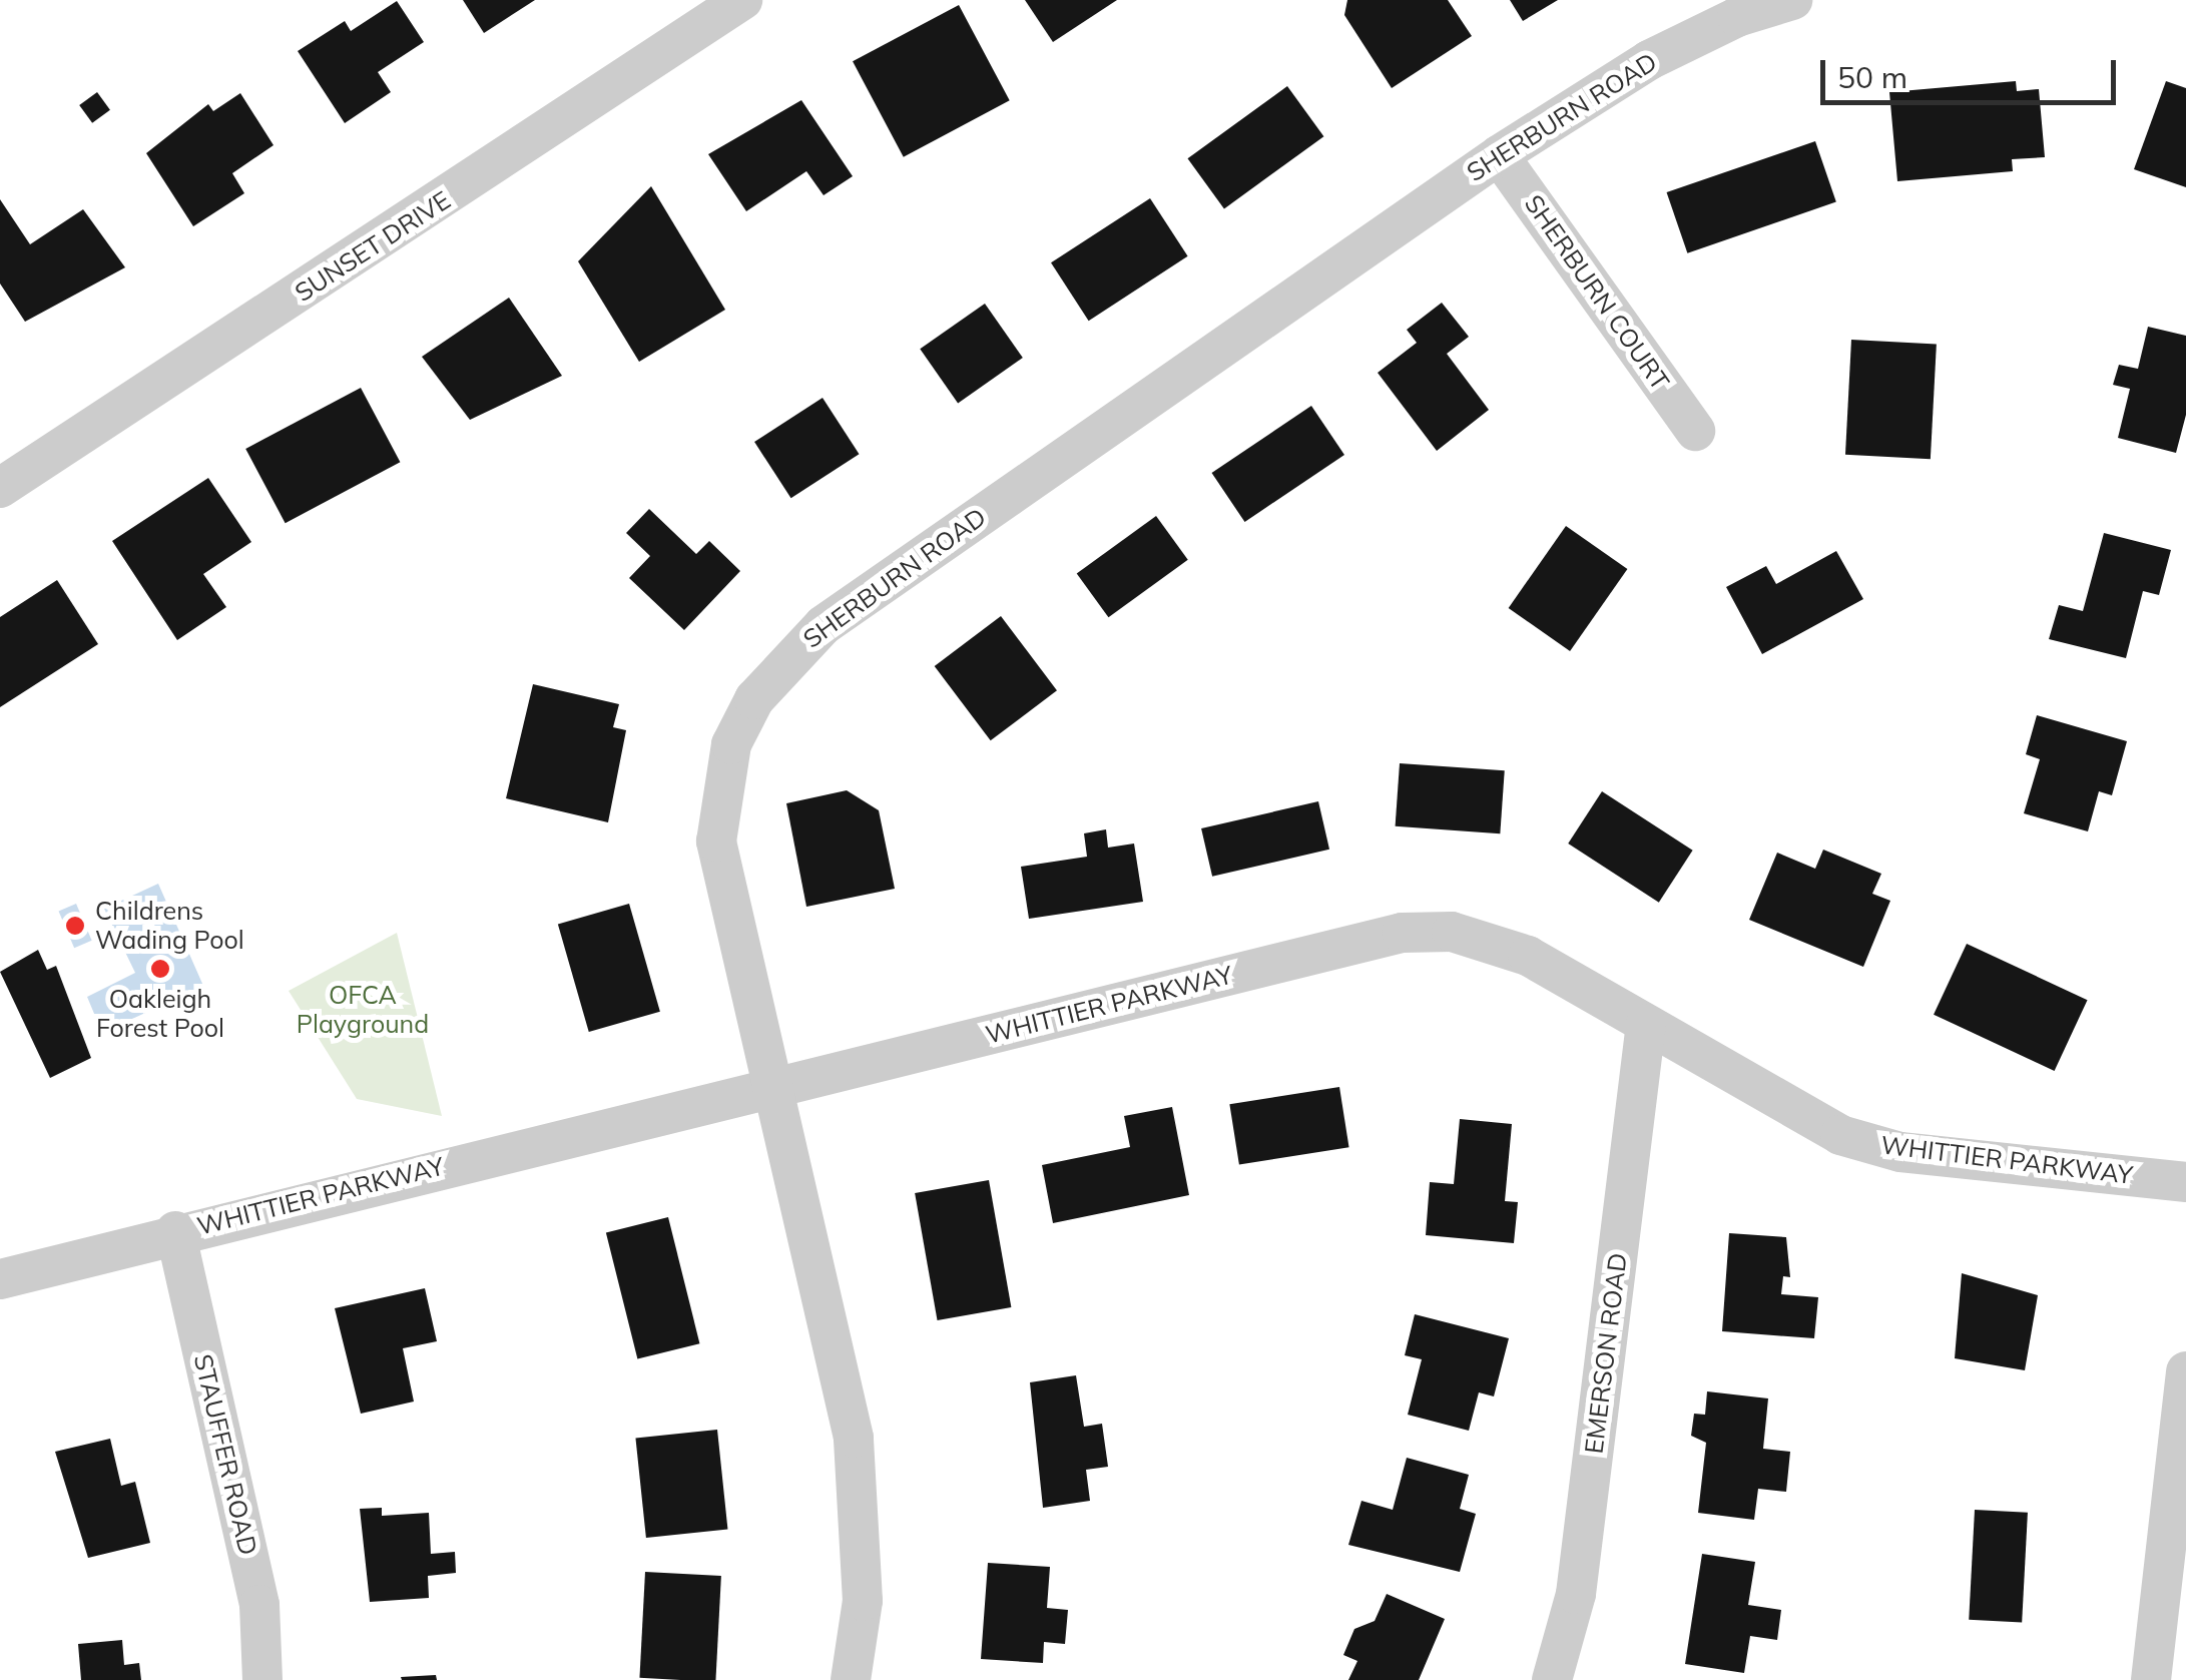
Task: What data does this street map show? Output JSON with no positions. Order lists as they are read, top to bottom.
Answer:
{
  "streets": {
    "street": [
      "SHERBURN ROAD",
      "SUNSET DRIVE",
      "SHERBURN COURT",
      "WHITTIER PARKWAY",
      "EMERSON ROAD",
      "STAUFFER ROAD"
    ]
  },
  "crossings": [
    ["SHERBURN ROAD", "SHERBURN COURT"],
    ["SHERBURN ROAD", "WHITTIER PARKWAY"],
    ["WHITTIER PARKWAY", "EMERSON ROAD"],
    ["WHITTIER PARKWAY", "STAUFFER ROAD"]
  ],
  "parks": ["OFCA Playground"],
  "places": ["Childrens Wading Pool", "Oakleigh Forest Pool"],
  "scale_bar": "50 m"
}
